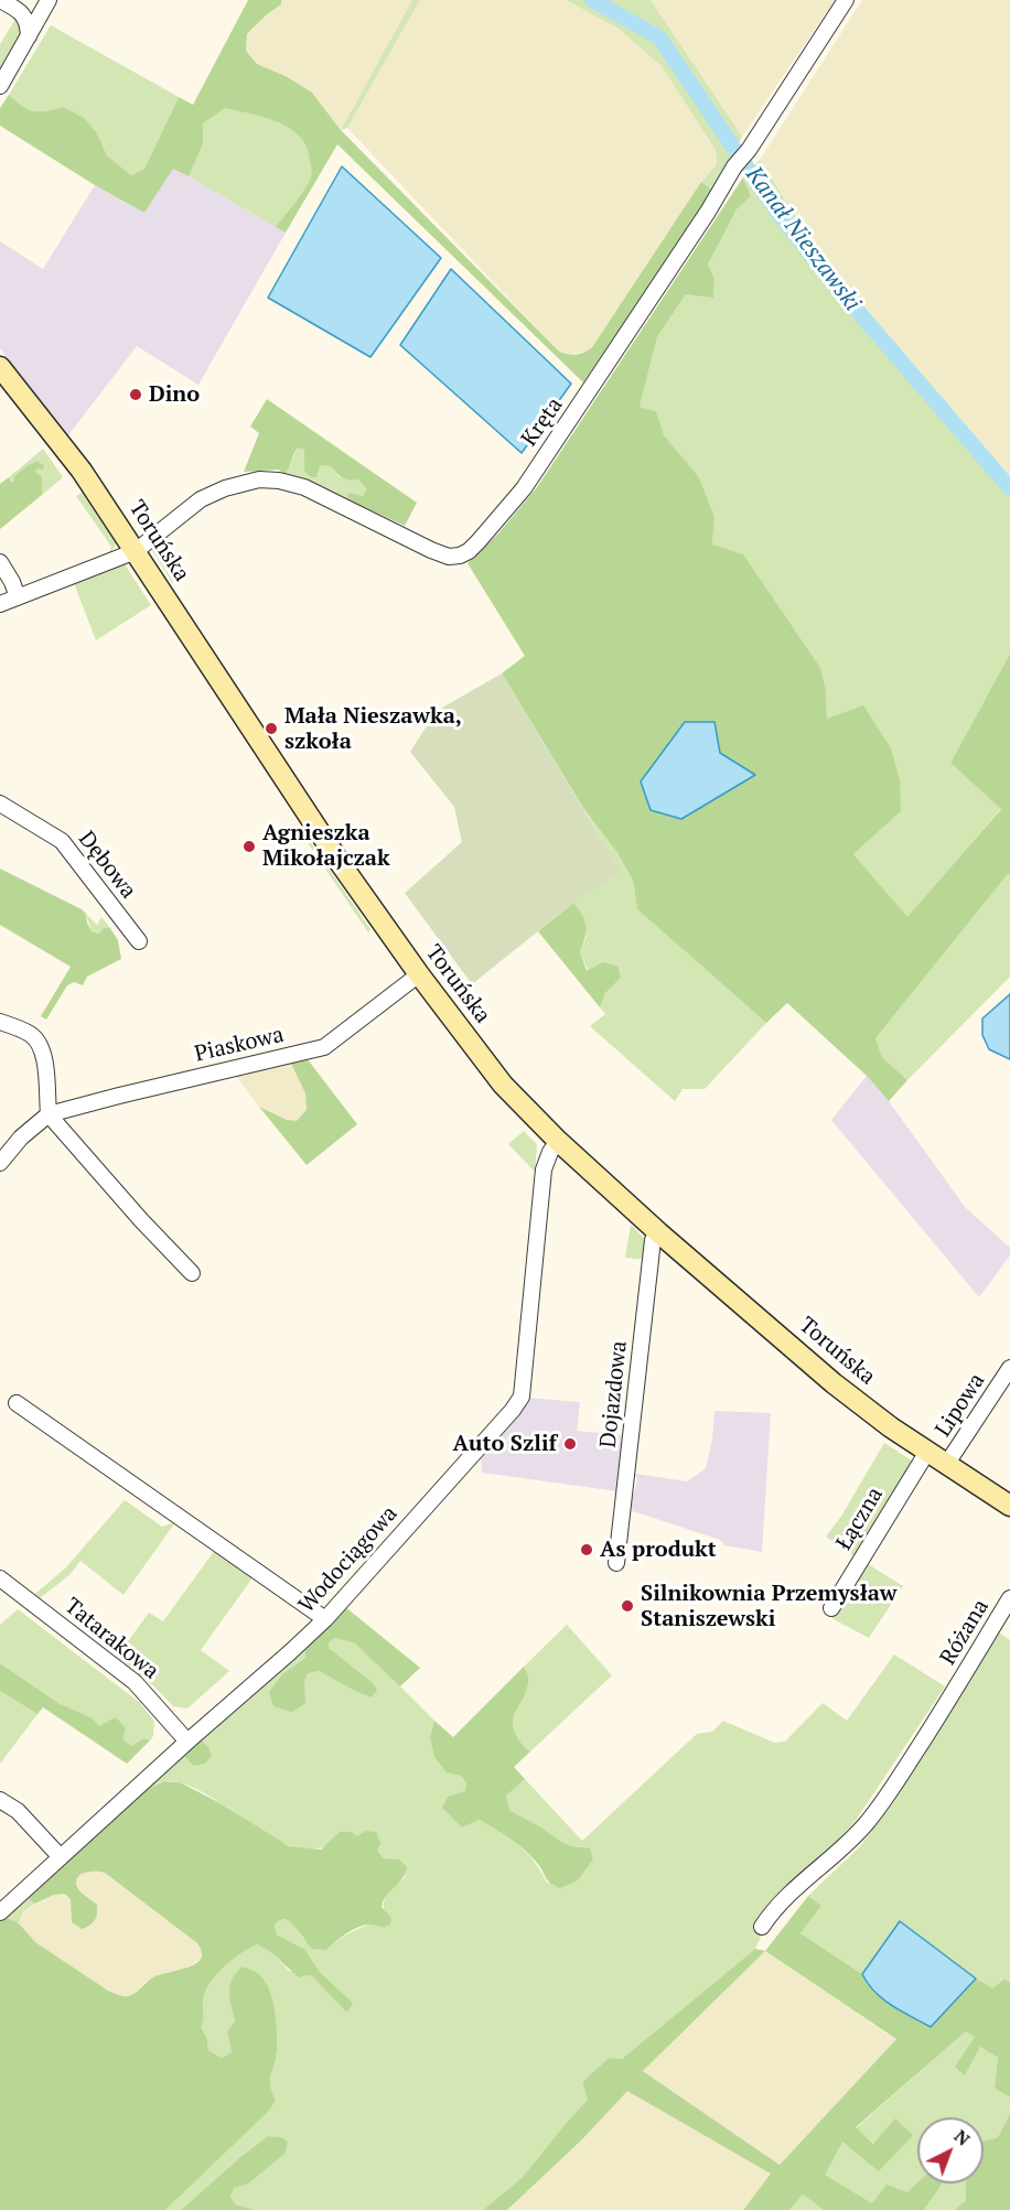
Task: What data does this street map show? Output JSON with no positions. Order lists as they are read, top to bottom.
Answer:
{
  "streets": {
    "main road": ["Toruńska"],
    "street": [
      "Kręta",
      "Dębowa",
      "Piaskowa",
      "Dojazdowa",
      "Lipowa",
      "Łączna",
      "Wodociągowa",
      "Różana",
      "Tatarakowa"
    ]
  },
  "crossings": [
    ["Kręta", "Toruńska"],
    ["Toruńska", "Piaskowa"],
    ["Toruńska", "Dojazdowa"],
    ["Toruńska", "Lipowa"],
    ["Toruńska", "Łączna"],
    ["Toruńska", "Wodociągowa"],
    ["Wodociągowa", "Tatarakowa"]
  ],
  "water": ["Kanał Nieszawski"],
  "places": [
    "Dino",
    "Mała Nieszawka, szkoła",
    "Agnieszka Mikołajczak",
    "Auto Szlif",
    "As produkt",
    "Silnikownia Przemysław Staniszewski"
  ],
  "north": "top right"
}
